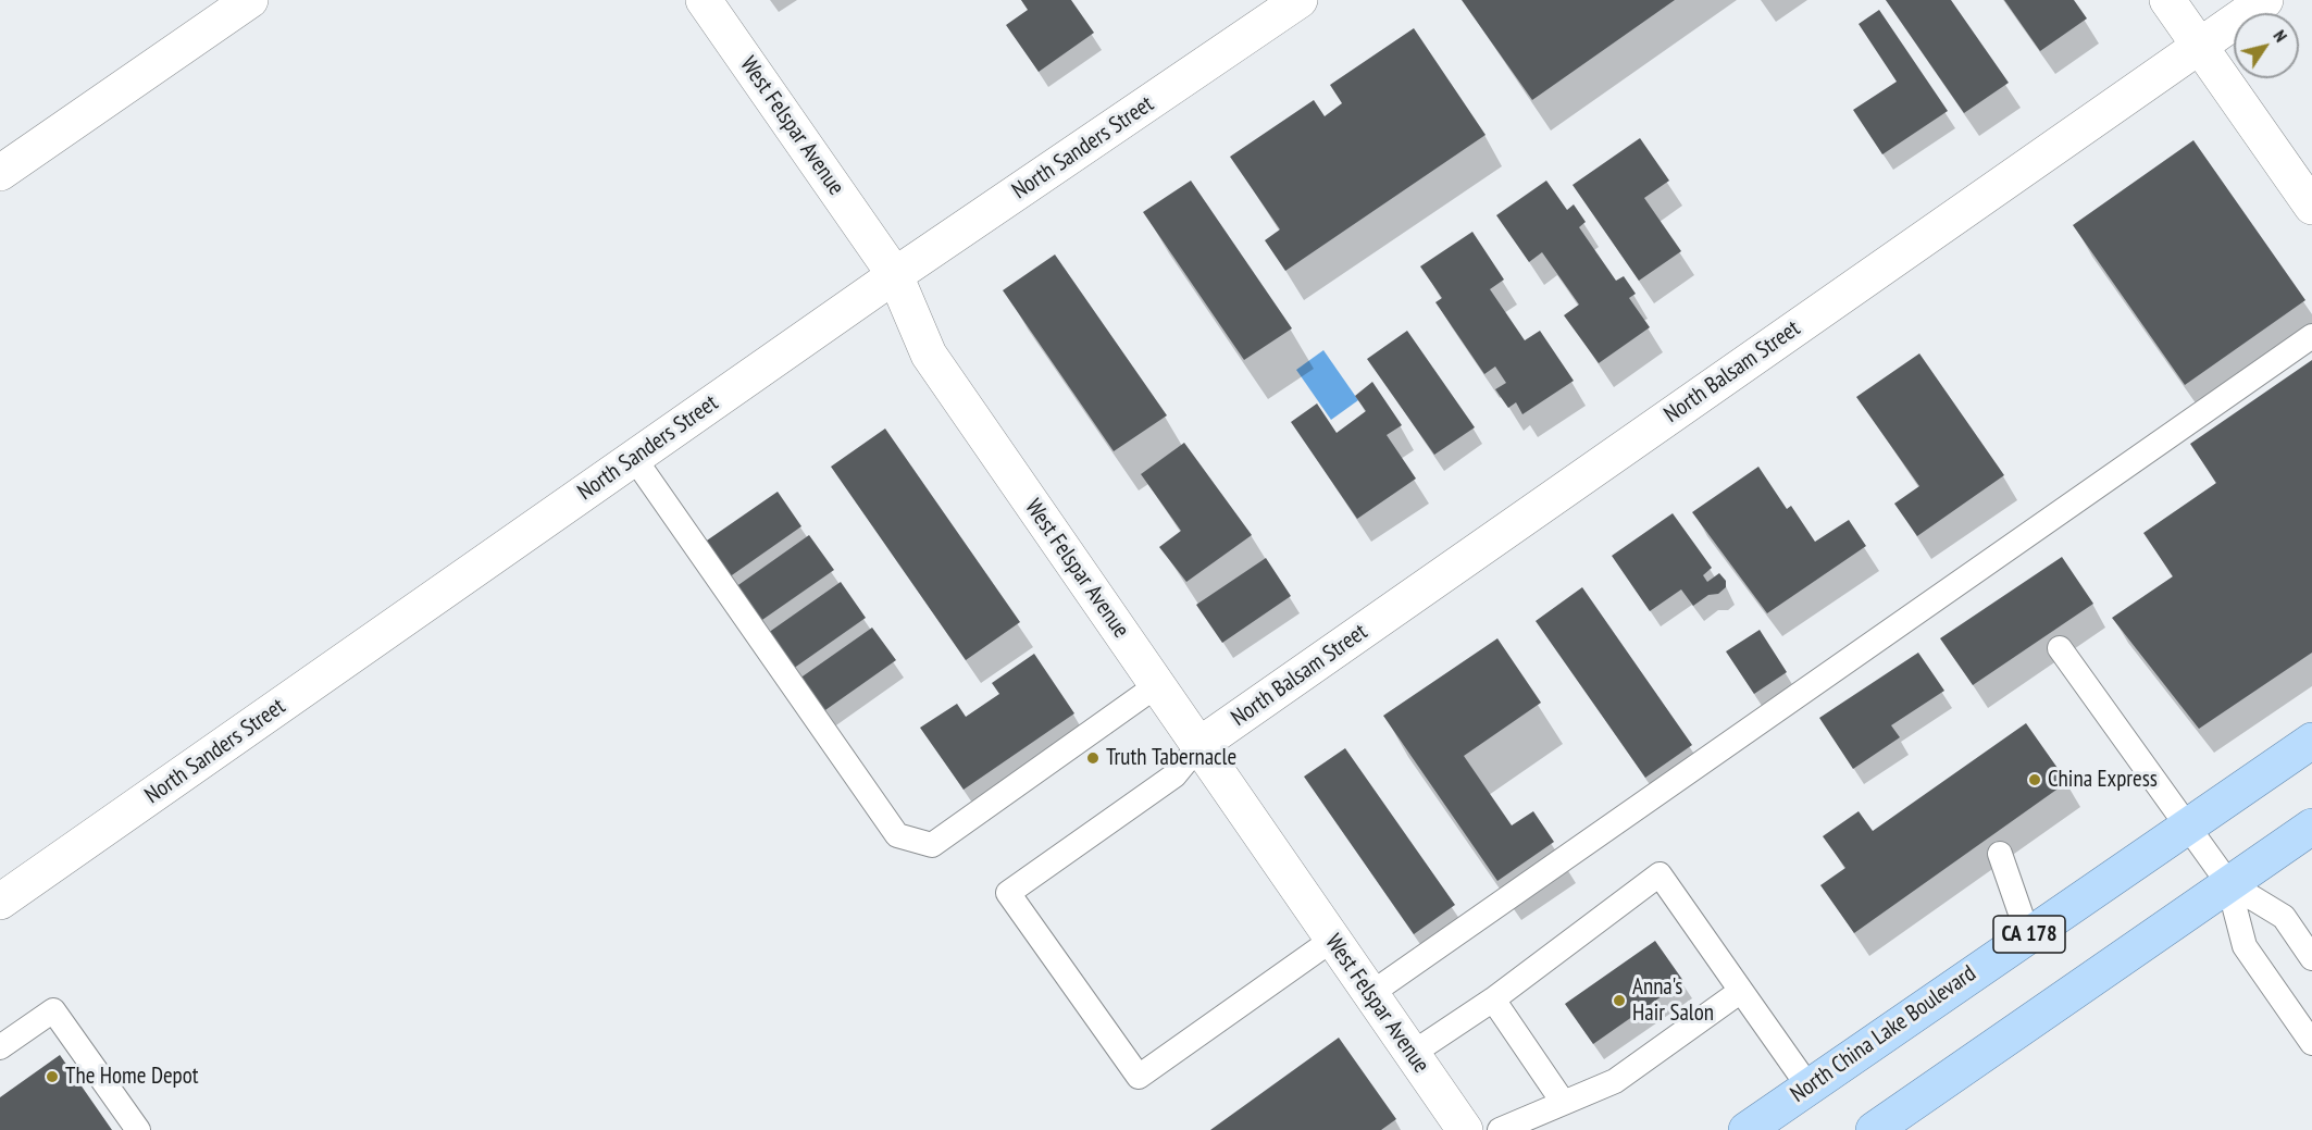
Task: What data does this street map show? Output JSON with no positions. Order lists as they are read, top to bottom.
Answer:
{
  "streets": {
    "main road": ["CA 178", "North China Lake Boulevard"],
    "street": ["West Felspar Avenue", "North Sanders Street", "North Balsam Street"]
  },
  "crossings": [
    ["West Felspar Avenue", "North Sanders Street"],
    ["West Felspar Avenue", "North Balsam Street"]
  ],
  "places": [
    "Truth Tabernacle",
    "China Express",
    "Anna's Hair Salon",
    "The Home Depot"
  ],
  "north": "top right"
}
